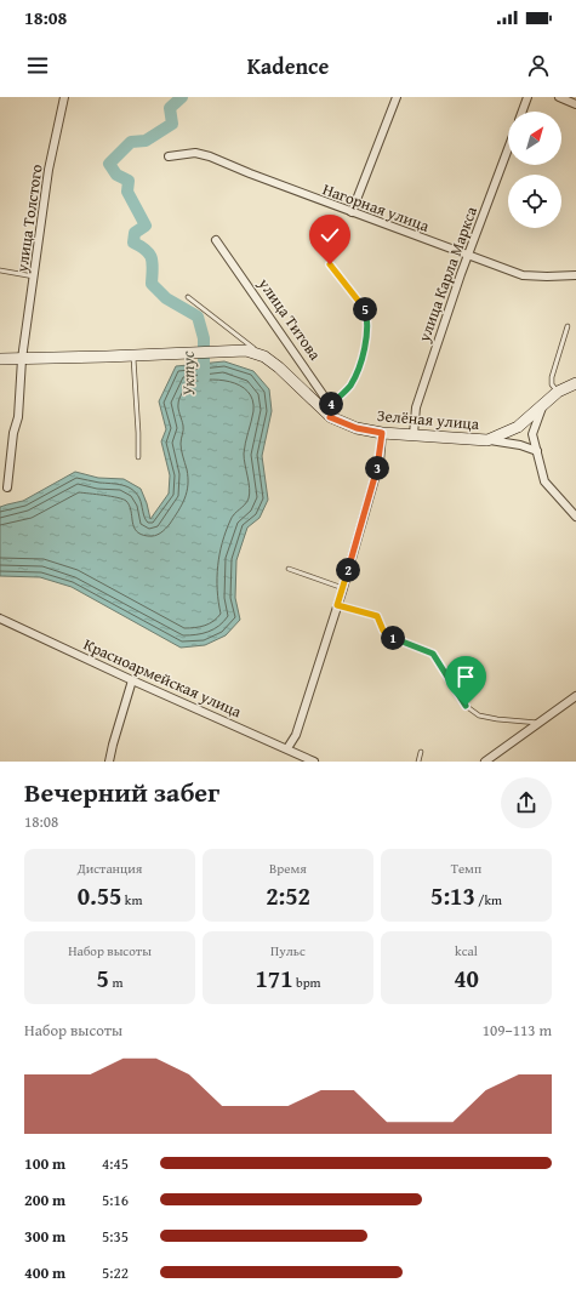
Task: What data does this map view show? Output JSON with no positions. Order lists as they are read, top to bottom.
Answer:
{
  "streets": {
    "street": [
      "Нагорная улица",
      "улица Толстого",
      "улица Карла Маркса",
      "улица Титова",
      "Зелёная улица",
      "Красноармейская улица"
    ]
  },
  "crossings": [
    ["Нагорная улица", "улица Карла Маркса"],
    ["улица Карла Маркса", "Зелёная улица"]
  ],
  "water": ["Уктус"],
  "north": "top right",
  "page": {
    "status": "18:08",
    "header": "Kadence",
    "pins": [
      "5",
      "4",
      "3",
      "2",
      "1"
    ],
    "heading": ["Вечерний забег", "18:08"],
    "stats": [
      ["Дистанция", "0.55 km"],
      ["Время", "2:52"],
      ["Темп", "5:13 /km"],
      ["Набор высоты", "5 m"],
      ["Пульс", "171 bpm"],
      ["kcal", "40"]
    ],
    "chart": ["Набор высоты", "109–113 m"],
    "list": [
      {
        "name": "100 m",
        "note": "4:45"
      },
      {
        "name": "200 m",
        "note": "5:16"
      },
      {
        "name": "300 m",
        "note": "5:35"
      },
      {
        "name": "400 m",
        "note": "5:22"
      }
    ]
  }
}
